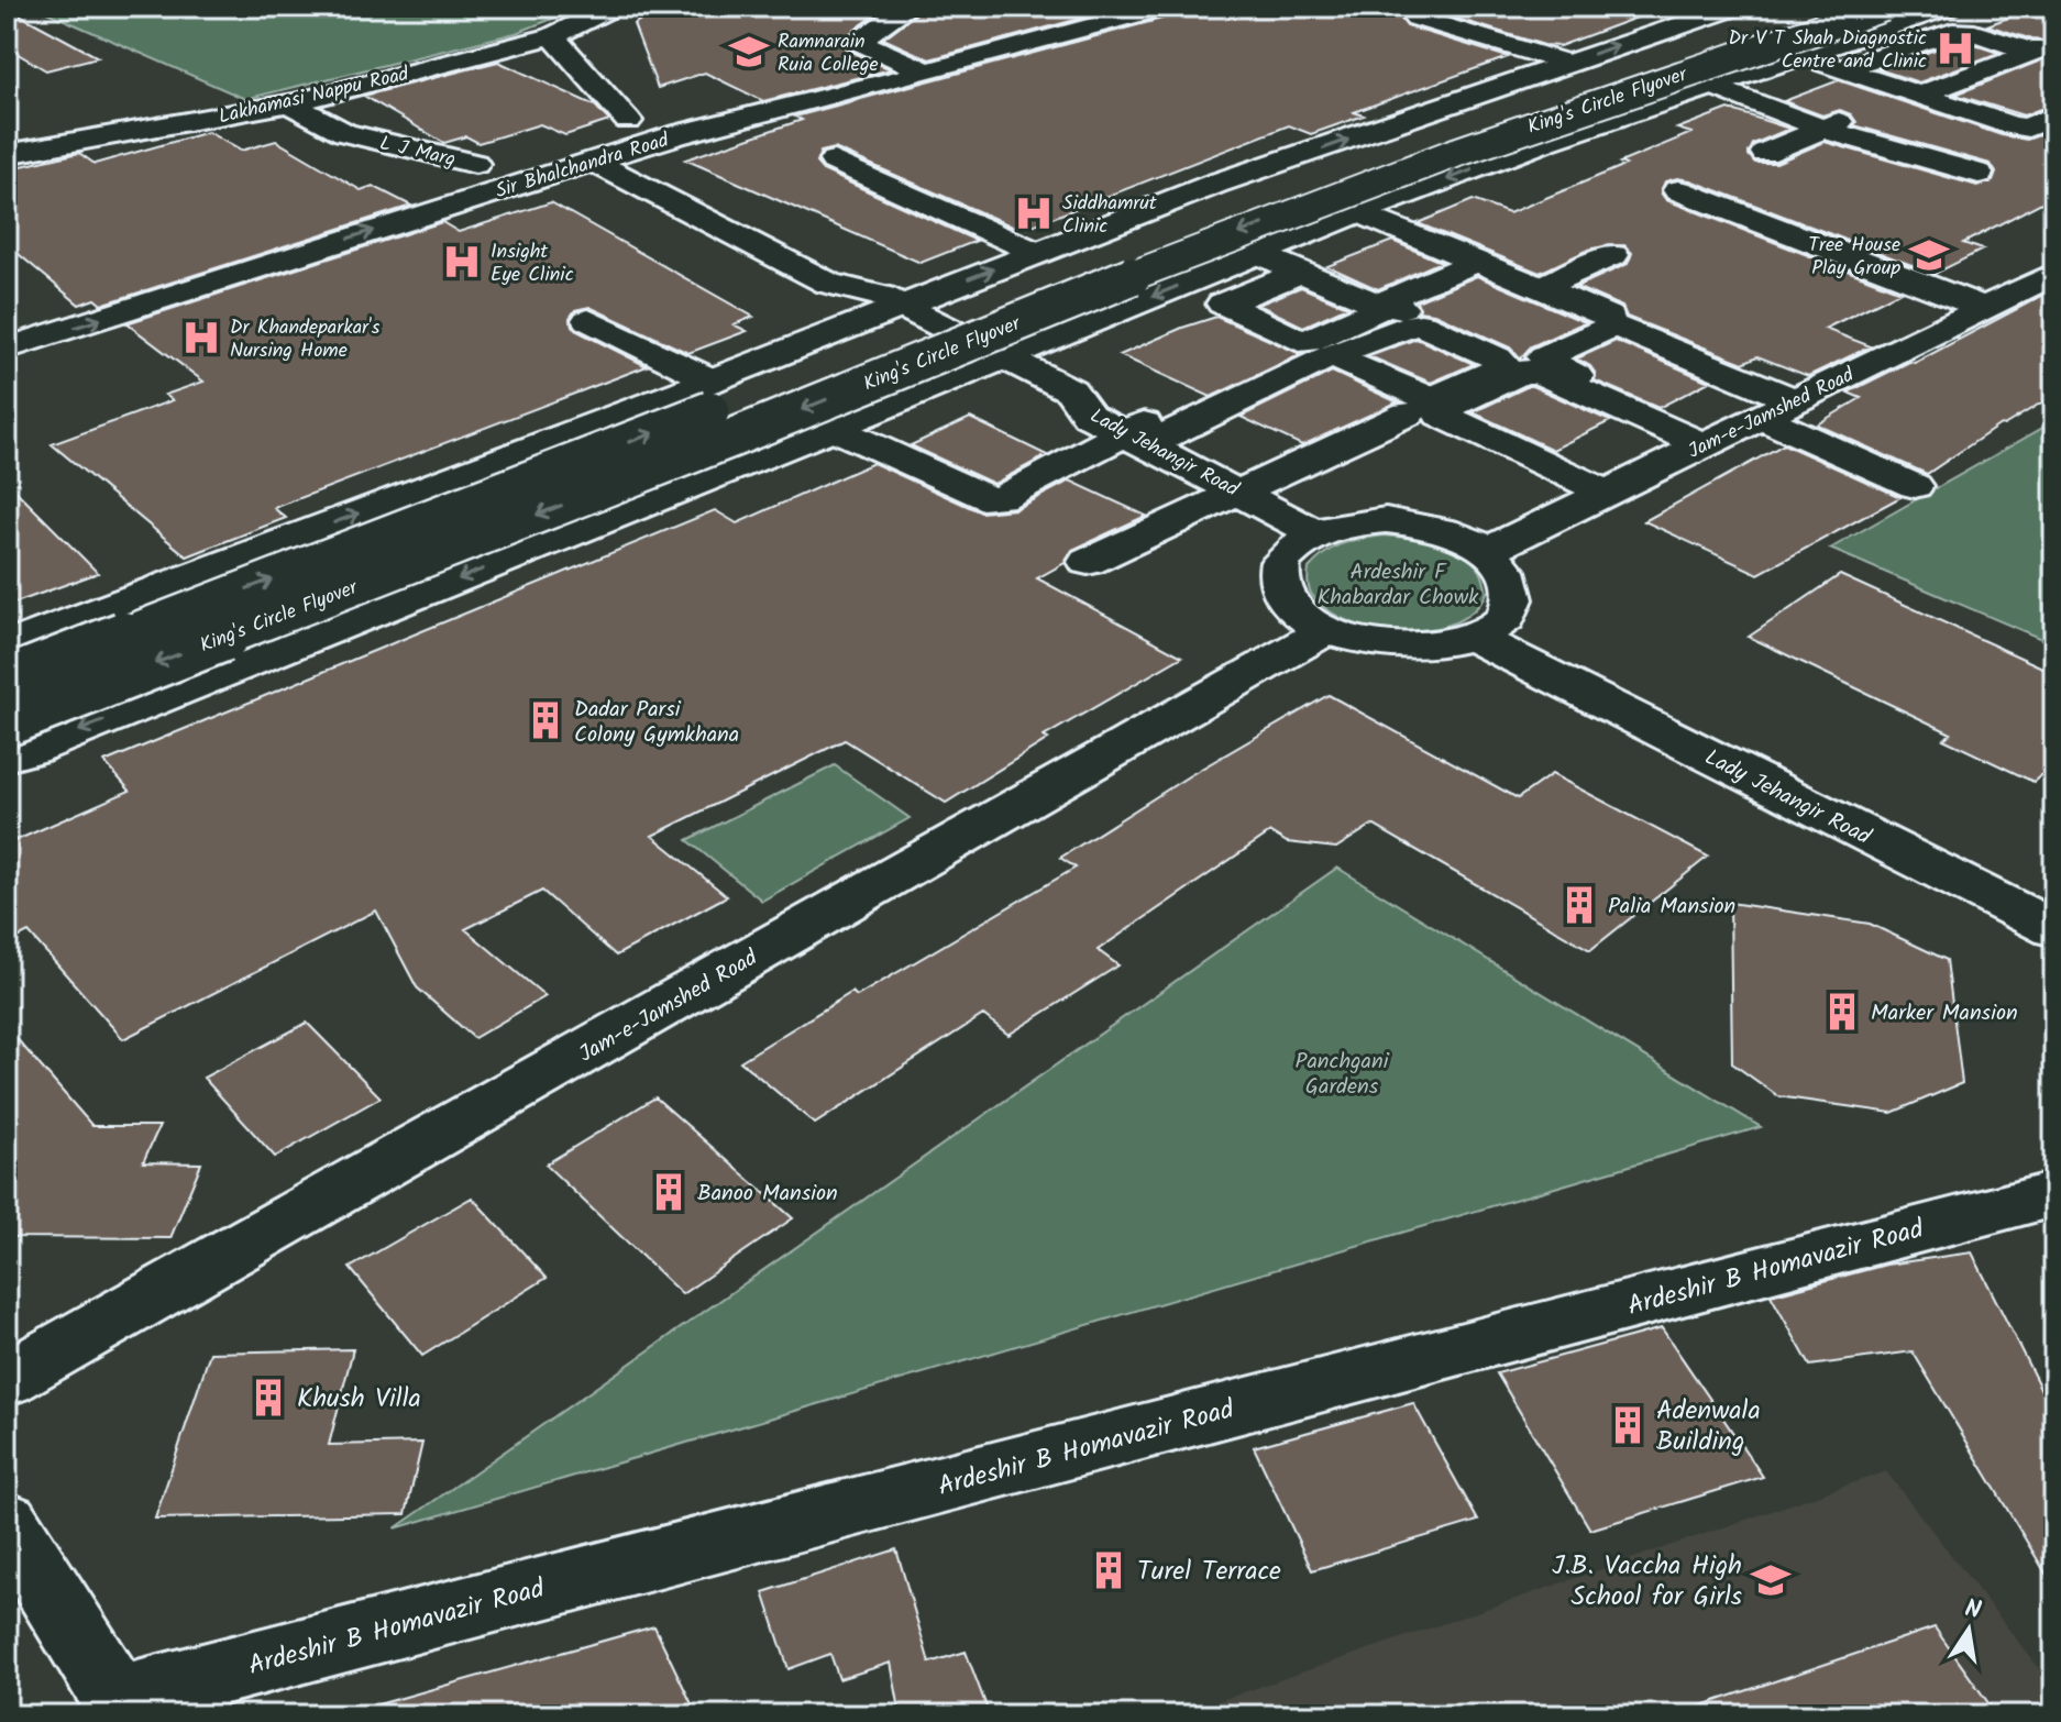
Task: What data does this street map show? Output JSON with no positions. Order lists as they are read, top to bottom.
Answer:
{
  "streets": {
    "main road": [
      "Lakhamasi Nappu Road",
      "King's Circle Flyover",
      "L J Marg",
      "Sir Bhalchandra Road",
      "Jam-e-Jamshed Road",
      "Lady Jehangir Road",
      "Ardeshir B Homavazir Road"
    ]
  },
  "crossings": [
    ["Lakhamasi Nappu Road", "L J Marg"],
    ["L J Marg", "Sir Bhalchandra Road"],
    ["Sir Bhalchandra Road", "Lady Jehangir Road"]
  ],
  "parks": ["Ardeshir F Khabardar Chowk", "Panchgani Gardens"],
  "places": {
    "hospital": [
      "Dr V T Shah Diagnostic Centre and Clinic",
      "Siddhamrut Clinic",
      "Insight Eye Clinic",
      "Dr Khandeparkar's Nursing Home"
    ],
    "school or university": ["Ramnarain Ruia College", "Tree House Play Group", "J.B. Vaccha High School for Girls"],
    "building": [
      "Dadar Parsi Colony Gymkhana",
      "Palia Mansion",
      "Marker Mansion",
      "Banoo Mansion",
      "Khush Villa",
      "Adenwala Building",
      "Turel Terrace"
    ]
  },
  "north": "top"
}
